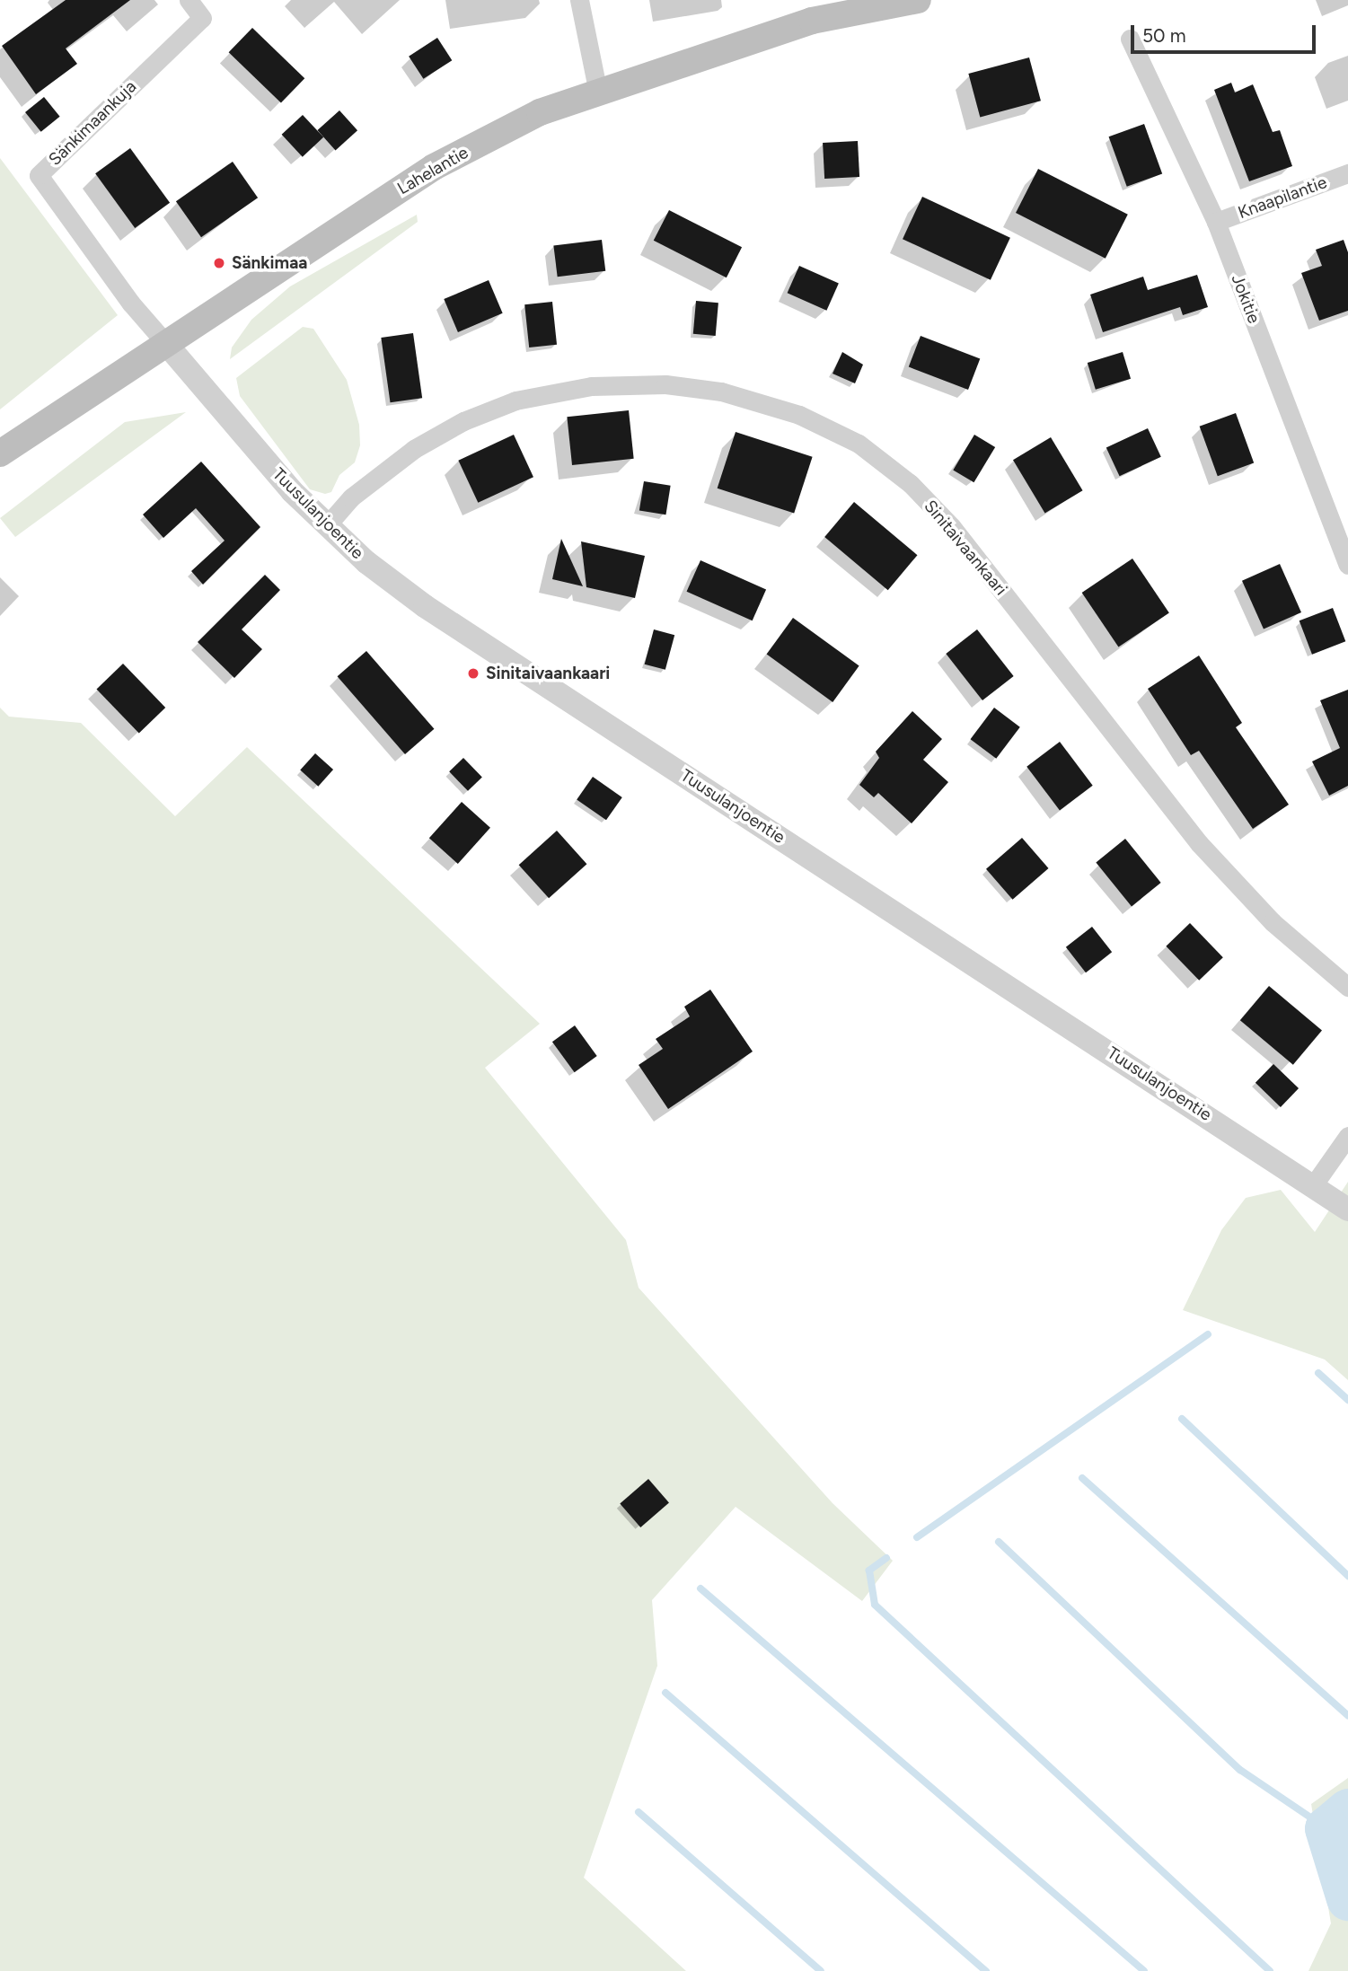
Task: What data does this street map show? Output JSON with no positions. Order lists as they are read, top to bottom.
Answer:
{
  "streets": {
    "main road": ["Lahelantie"],
    "street": [
      "Sänkimaankuja",
      "Knaapilantie",
      "Jokitie",
      "Tuusulanjoentie",
      "Sinitaivaankaari"
    ]
  },
  "crossings": [
    ["Sänkimaankuja", "Lahelantie"],
    ["Sänkimaankuja", "Tuusulanjoentie"],
    ["Lahelantie", "Tuusulanjoentie"],
    ["Knaapilantie", "Jokitie"],
    ["Tuusulanjoentie", "Sinitaivaankaari"]
  ],
  "places": ["Sänkimaa", "Sinitaivaankaari"],
  "scale_bar": "50 m"
}
